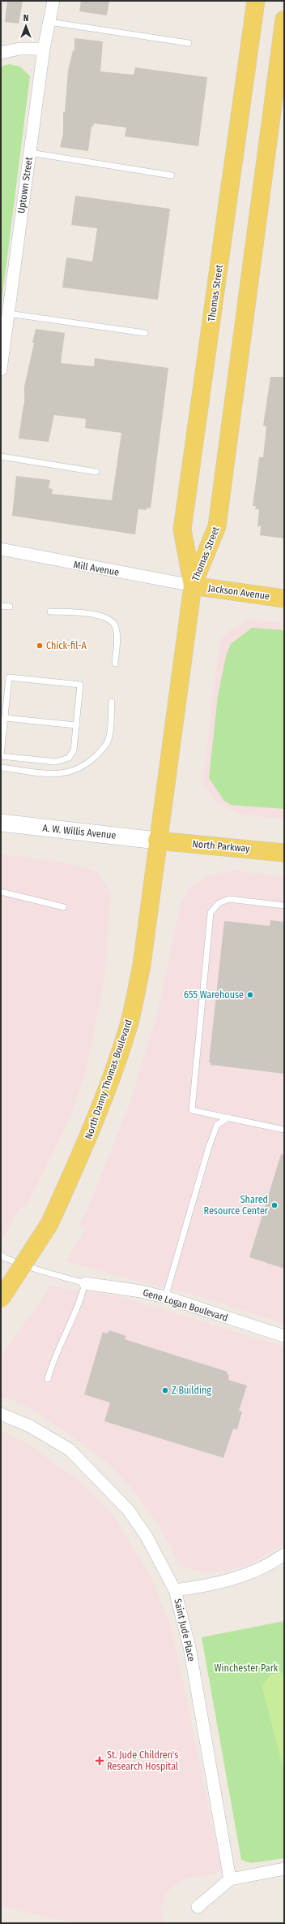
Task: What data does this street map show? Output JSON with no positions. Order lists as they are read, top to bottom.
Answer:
{
  "streets": {
    "main road": [
      "Thomas Street",
      "Jackson Avenue",
      "A. W. Willis Avenue",
      "North Parkway",
      "North Danny Thomas Boulevard"
    ],
    "street": [
      "Uptown Street",
      "Mill Avenue",
      "Gene Logan Boulevard",
      "Saint Jude Place"
    ]
  },
  "crossings": [
    ["Thomas Street", "Mill Avenue"],
    ["Thomas Street", "Jackson Avenue"],
    ["Thomas Street", "A. W. Willis Avenue"],
    ["Thomas Street", "North Parkway"],
    ["Thomas Street", "North Danny Thomas Boulevard"],
    ["Mill Avenue", "Jackson Avenue"],
    ["A. W. Willis Avenue", "North Parkway"],
    ["A. W. Willis Avenue", "North Danny Thomas Boulevard"],
    ["North Parkway", "North Danny Thomas Boulevard"]
  ],
  "parks": ["Winchester Park"],
  "places": {
    "other": [
      "Chick-fil-A",
      "655 Warehouse",
      "Shared Resource Center",
      "Z Building"
    ],
    "health": ["St. Jude Children's Research Hospital"]
  },
  "north": "top"
}
